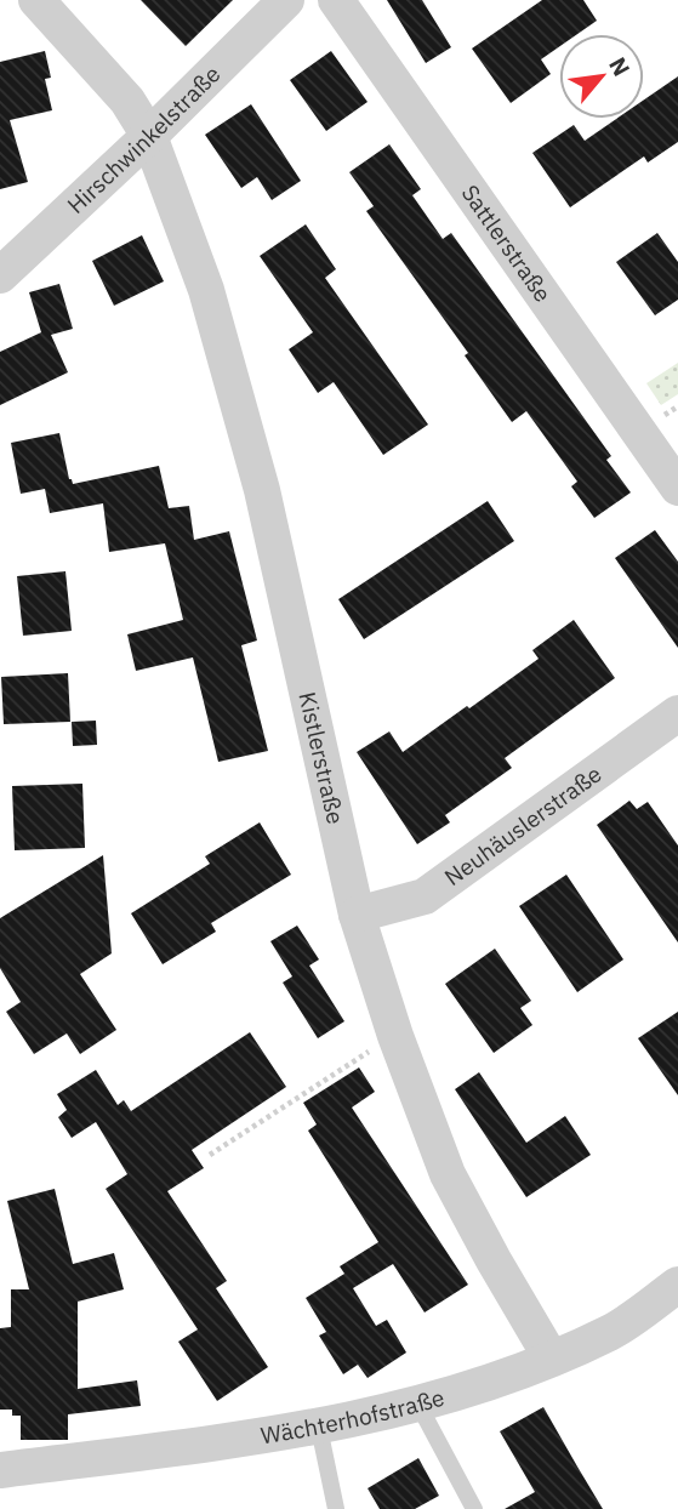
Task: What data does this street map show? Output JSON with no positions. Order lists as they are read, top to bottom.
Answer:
{
  "streets": {
    "street": [
      "Hirschwinkelstraße",
      "Sattlerstraße",
      "Kistlerstraße",
      "Neuhäuslerstraße",
      "Wächterhofstraße"
    ]
  },
  "crossings": [
    ["Hirschwinkelstraße", "Kistlerstraße"],
    ["Kistlerstraße", "Neuhäuslerstraße"],
    ["Kistlerstraße", "Wächterhofstraße"]
  ],
  "north": "top right"
}
